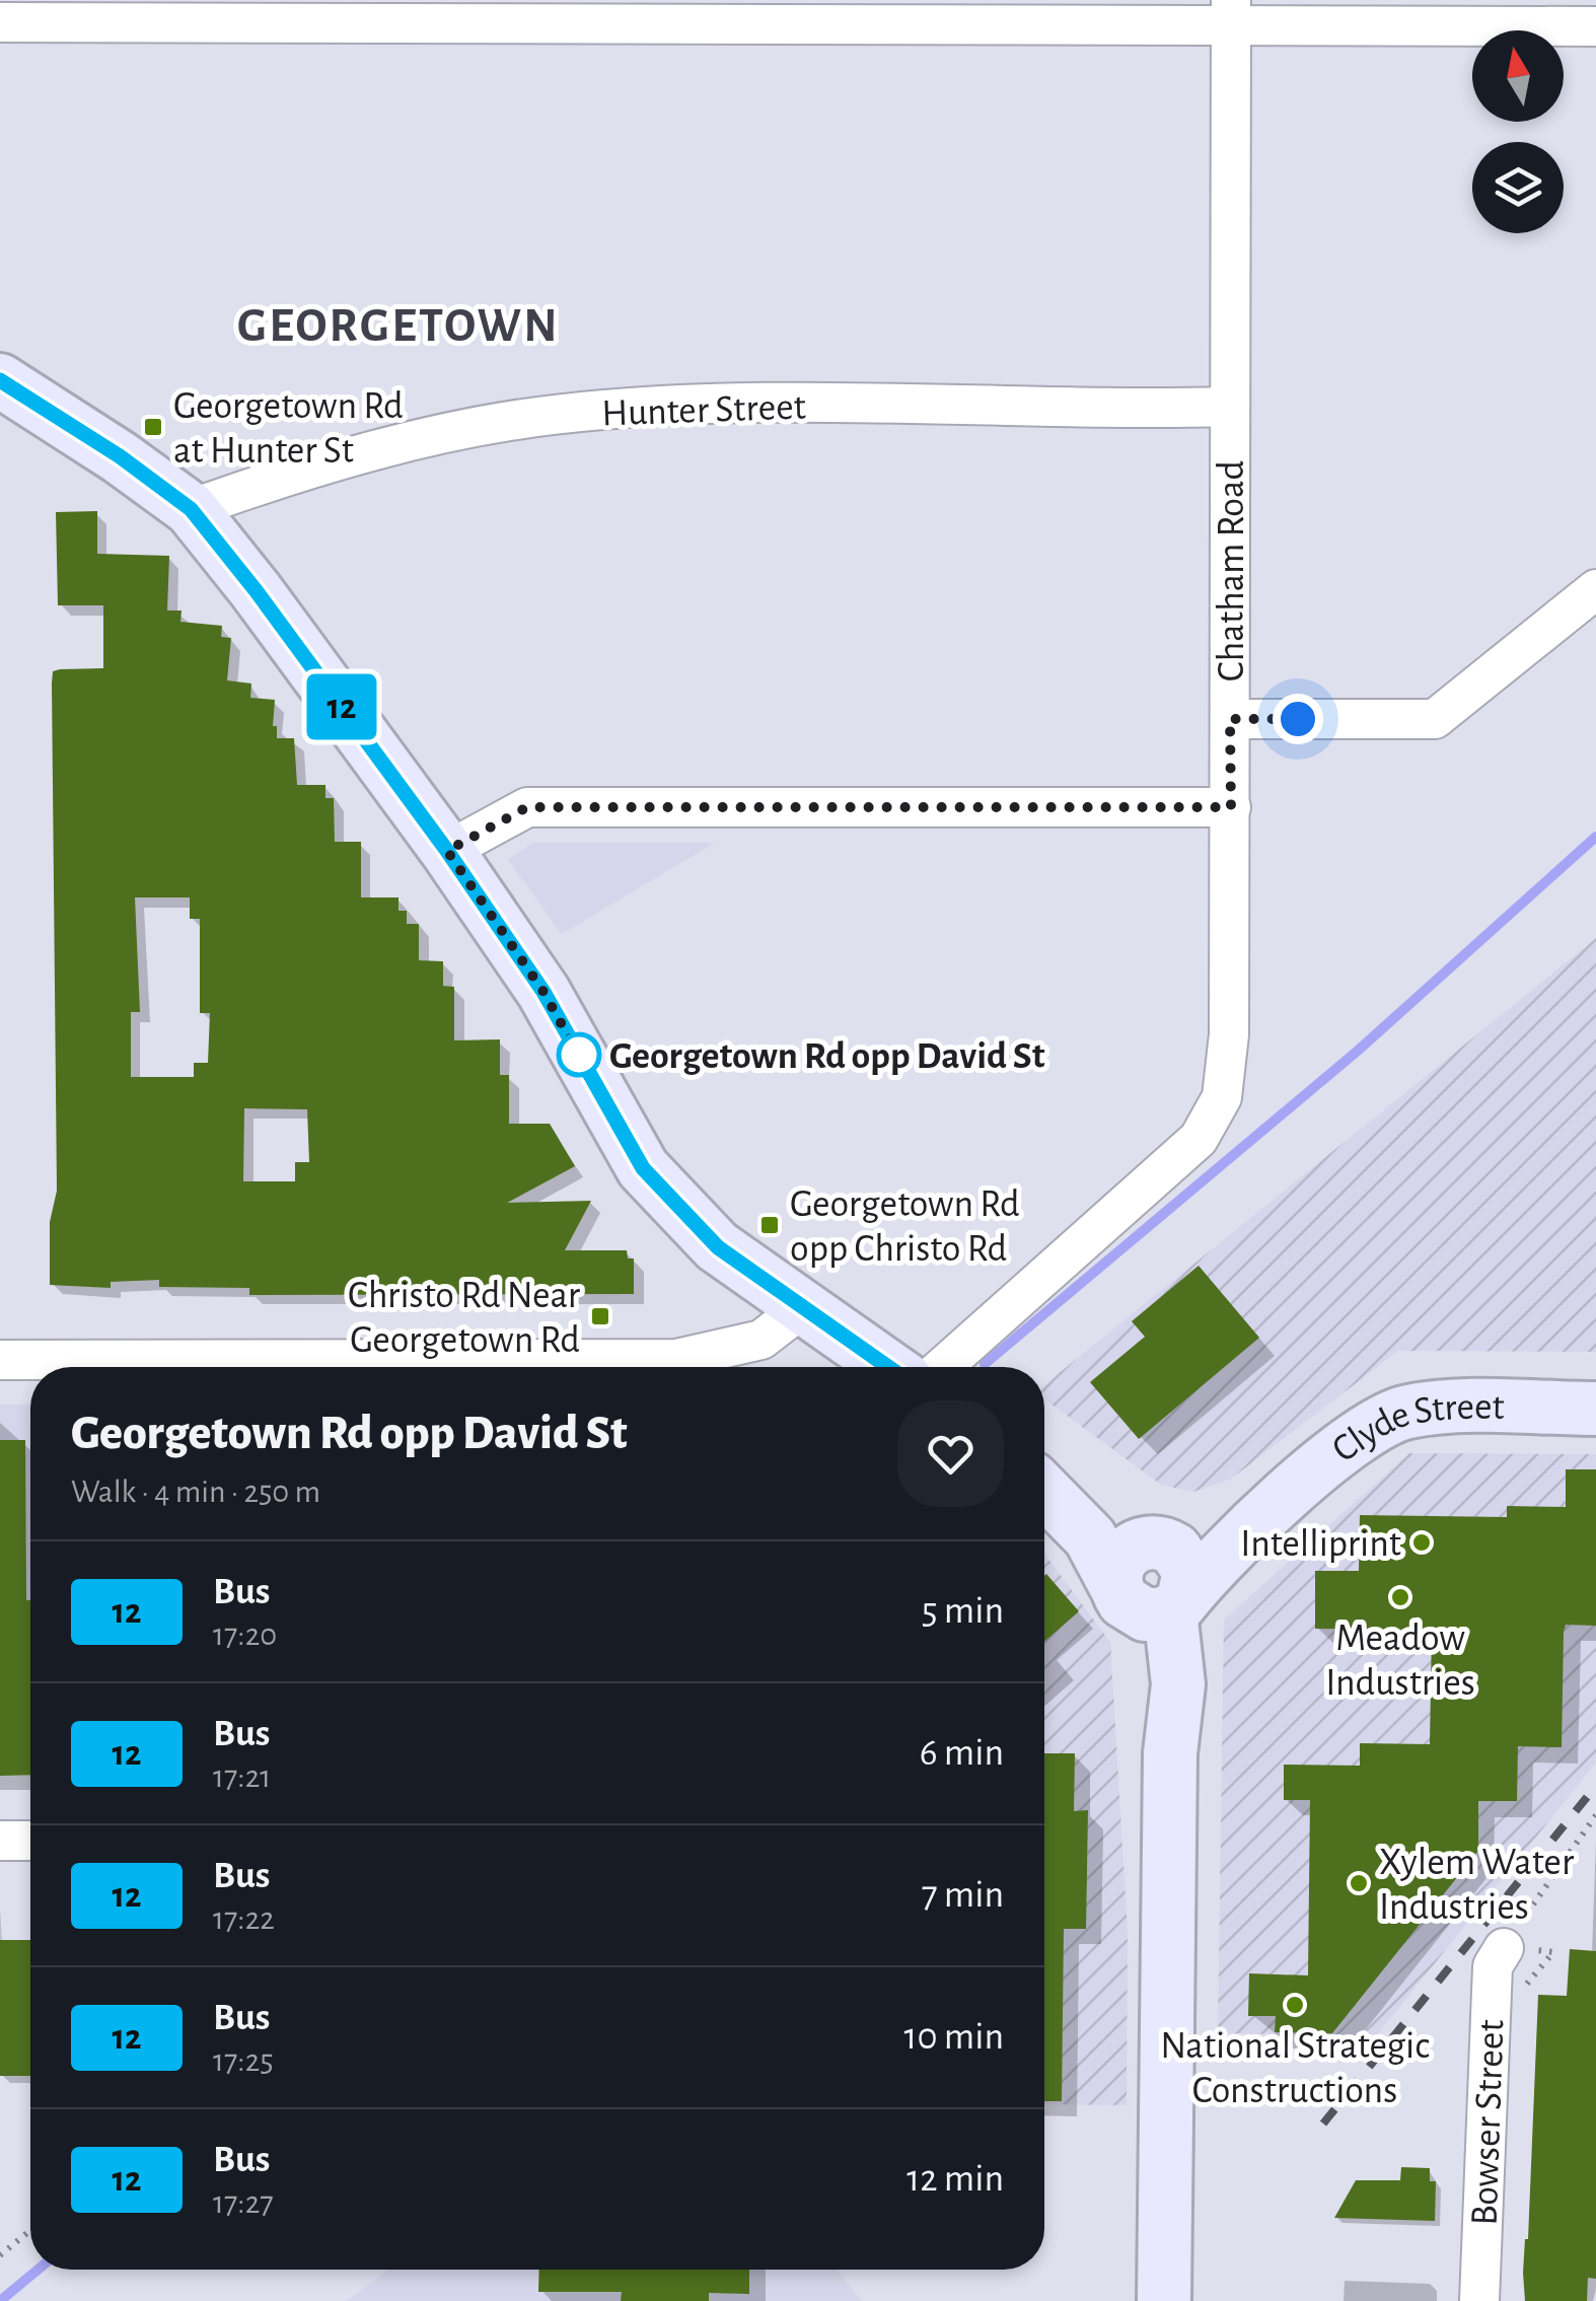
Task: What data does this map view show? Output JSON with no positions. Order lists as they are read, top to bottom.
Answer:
{
  "streets": {
    "street": [
      "Hunter Street",
      "Chatham Road",
      "Clyde Street",
      "Bowser Street"
    ]
  },
  "crossings": [
    ["Hunter Street", "Chatham Road"]
  ],
  "districts": ["GEORGETOWN"],
  "places": {
    "transit": ["Georgetown Rd at Hunter St", "Georgetown Rd opp Christo Rd", "Christo Rd Near Georgetown Rd"],
    "other": [
      "Georgetown Rd opp David St",
      "Intelliprint",
      "Meadow Industries",
      "Xylem Water Industries",
      "National Strategic Constructions"
    ]
  },
  "lines": ["bus line 12"],
  "north": "top",
  "page": {
    "on_map": "12",
    "heading": ["Georgetown Rd opp David St", "Walk · 4 min · 250 m"],
    "list": [
      {
        "mark": "12",
        "name": "Bus",
        "note": "17:20",
        "value": "5 min"
      },
      {
        "mark": "12",
        "name": "Bus",
        "note": "17:21",
        "value": "6 min"
      },
      {
        "mark": "12",
        "name": "Bus",
        "note": "17:22",
        "value": "7 min"
      },
      {
        "mark": "12",
        "name": "Bus",
        "note": "17:25",
        "value": "10 min"
      },
      {
        "mark": "12",
        "name": "Bus",
        "note": "17:27",
        "value": "12 min"
      }
    ]
  }
}
